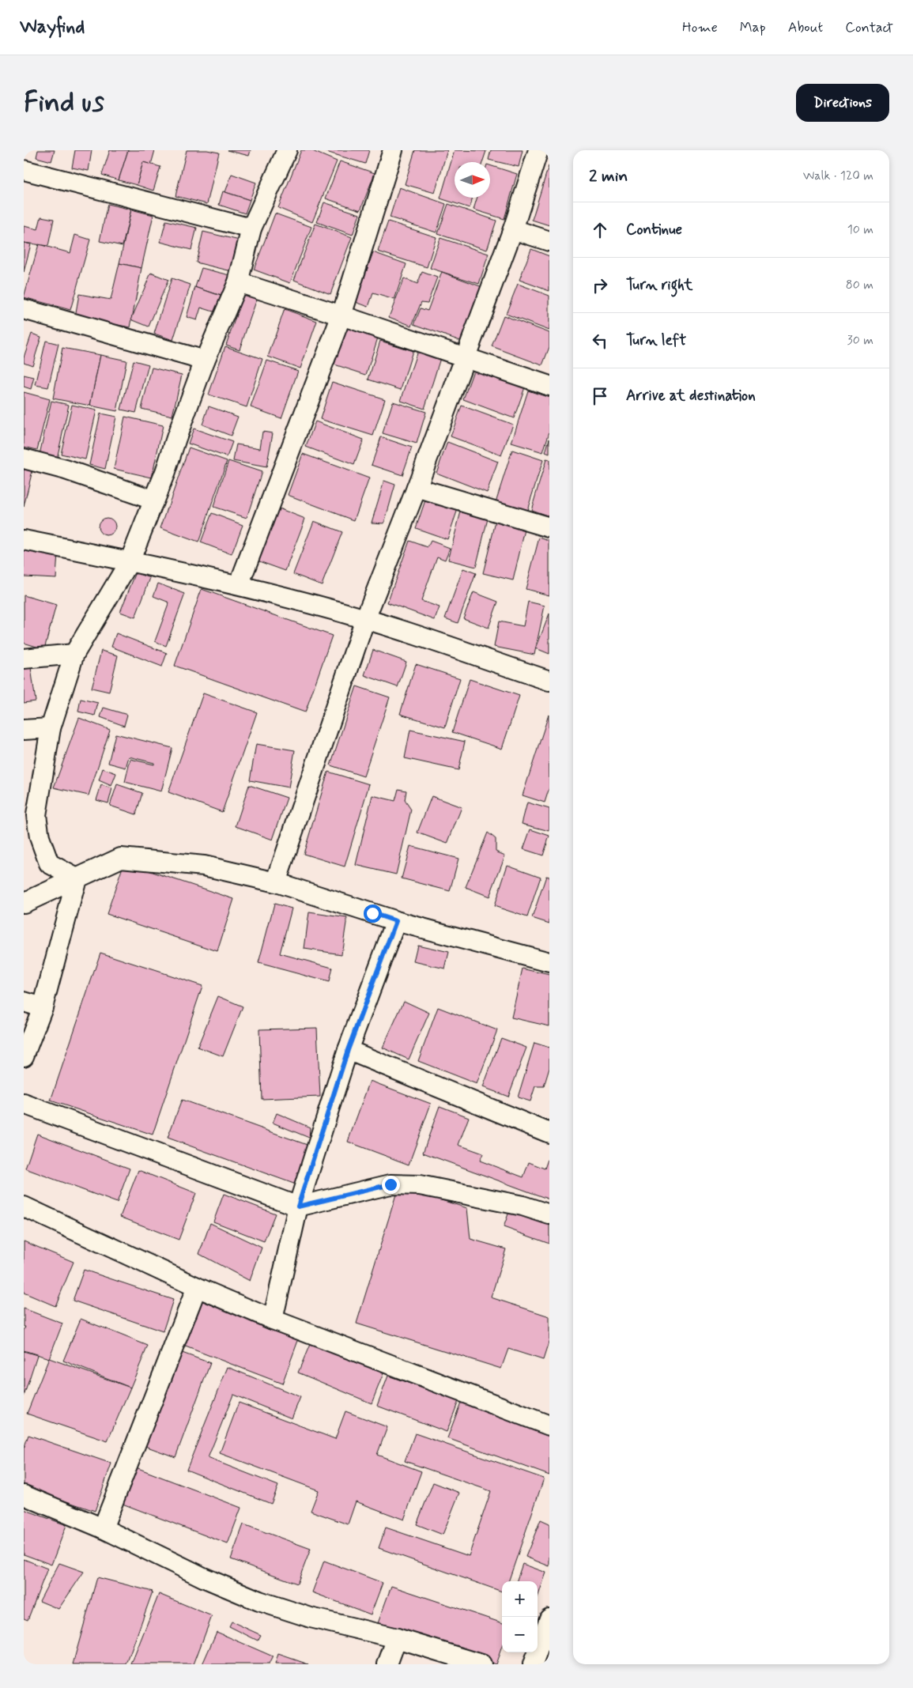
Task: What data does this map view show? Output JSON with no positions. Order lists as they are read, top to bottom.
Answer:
{
  "north": "right",
  "page": {
    "header": "Wayfind",
    "nav": [
      "Home",
      "Map",
      "About",
      "Contact"
    ],
    "buttons": "Directions",
    "title": "Find us",
    "heading": ["2 min", "Walk · 120 m"],
    "list": [
      ["Continue", "10 m"],
      ["Turn right", "80 m"],
      ["Turn left", "30 m"],
      "Arrive at destination"
    ],
    "map_buttons": ["+", "−"]
  }
}
